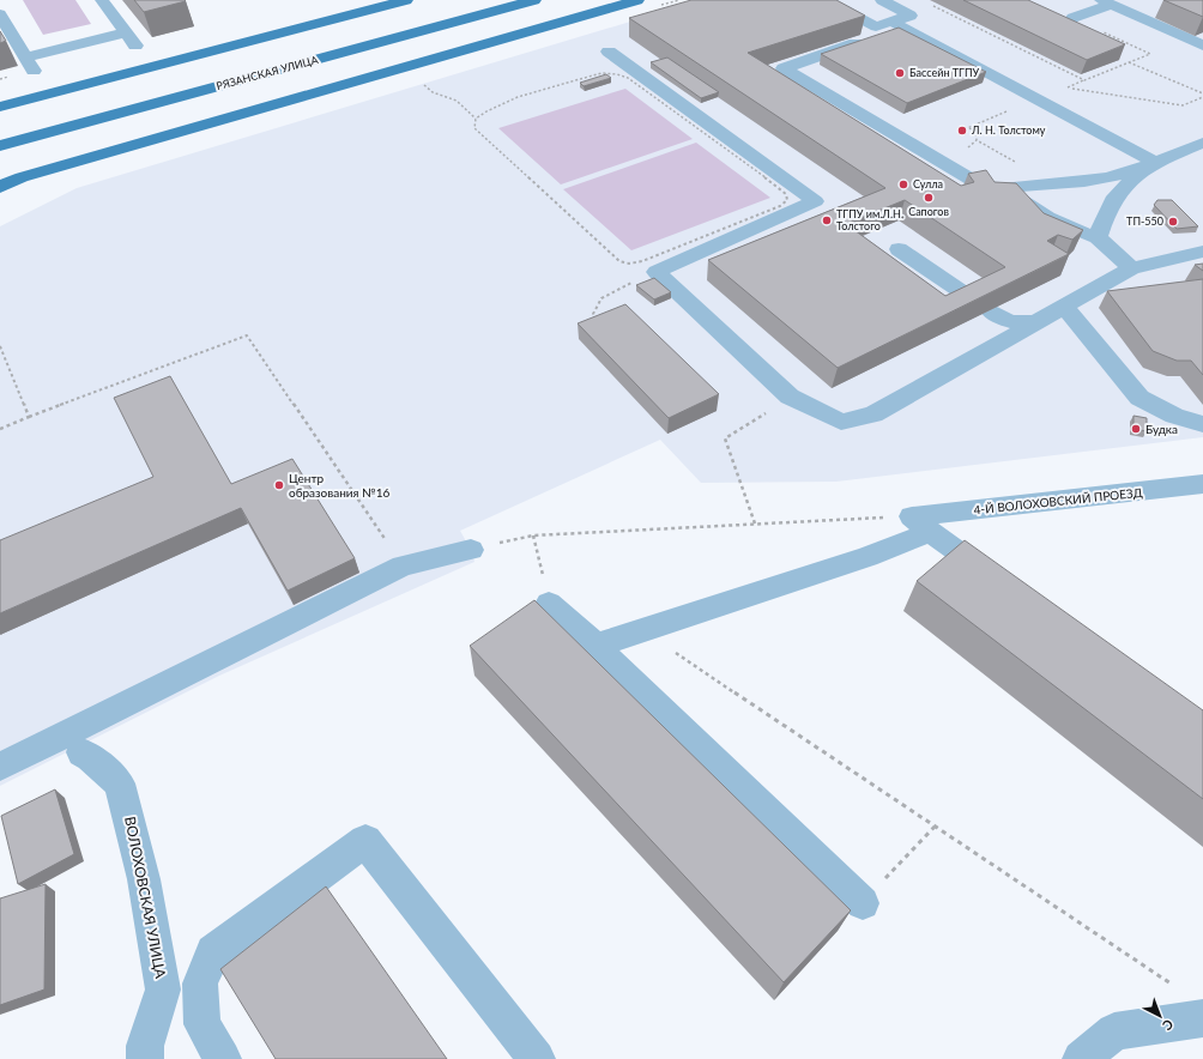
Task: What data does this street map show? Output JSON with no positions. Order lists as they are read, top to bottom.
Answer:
{
  "streets": {
    "main road": ["РЯЗАНСКАЯ УЛИЦА"],
    "street": ["4-Й ВОЛОХОВСКИЙ ПРОЕЗД", "ВОЛОХОВСКАЯ УЛИЦА"]
  },
  "places": [
    "Бассейн ТГПУ",
    "Л. Н. Толстому",
    "Сулла",
    "Сапогов",
    "ТГПУ им.Л.Н. Толстого",
    "ТП-550",
    "Будка",
    "Центр образования №16"
  ],
  "north": "bottom right"
}
